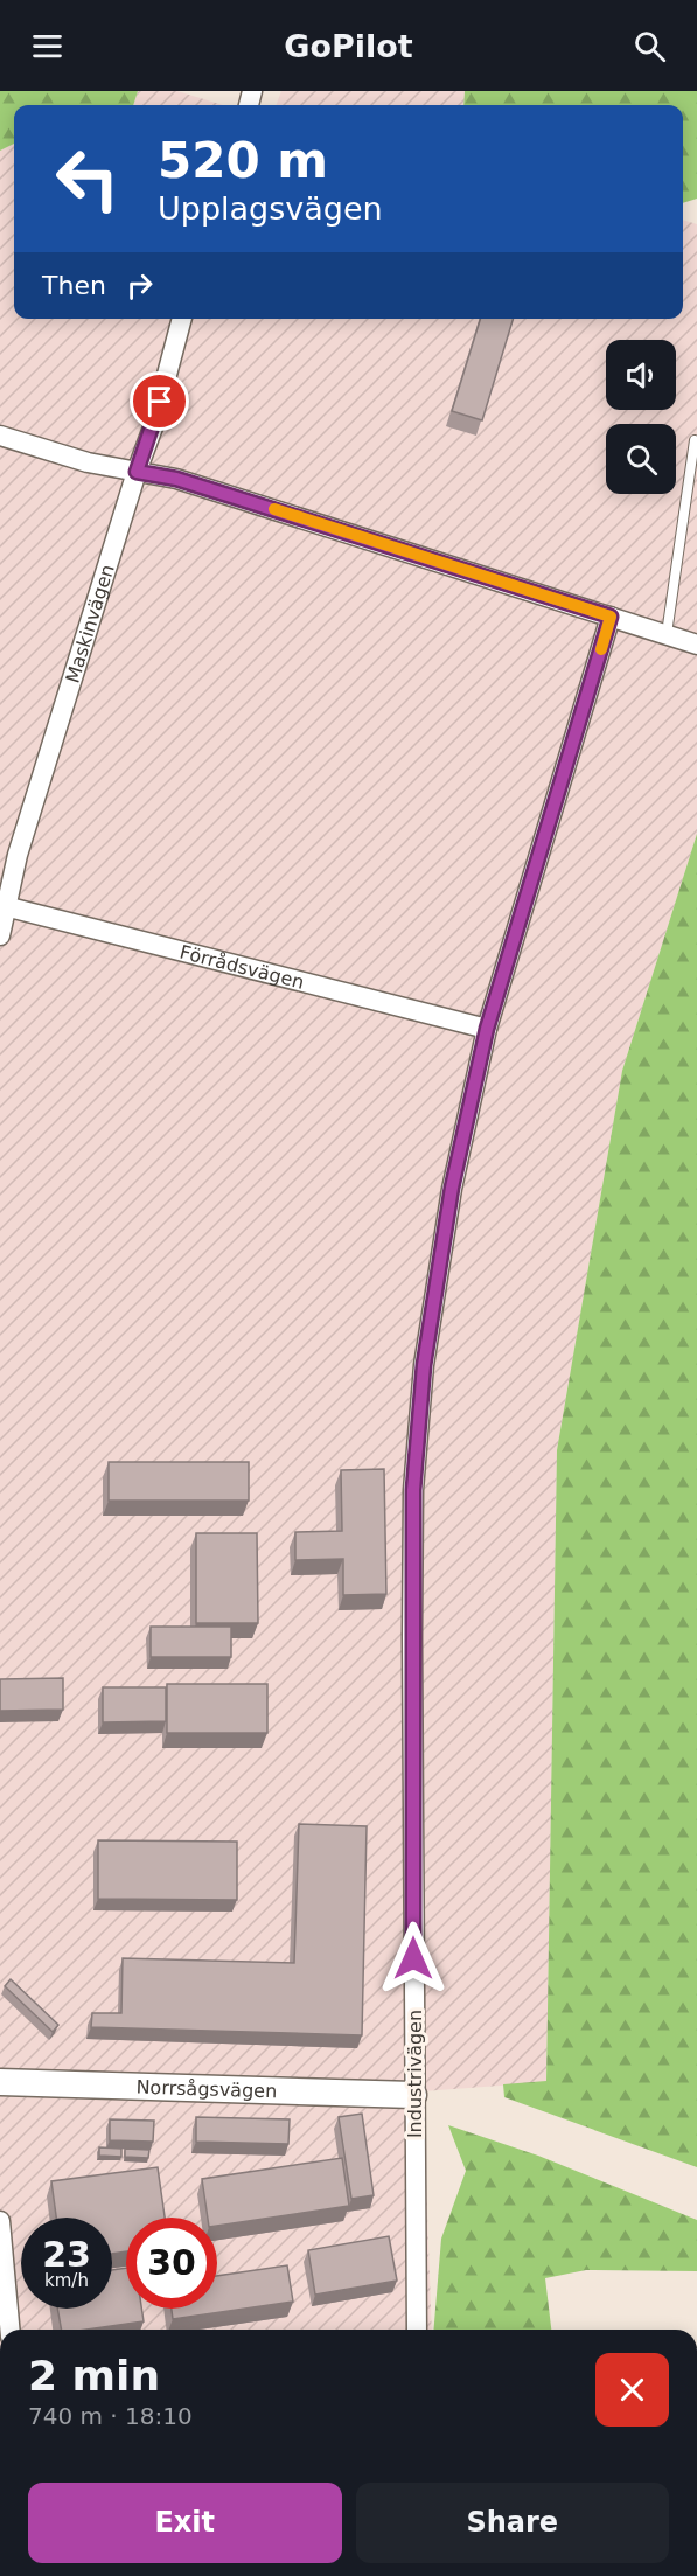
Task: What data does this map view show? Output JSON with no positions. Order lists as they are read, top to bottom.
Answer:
{
  "streets": {
    "street": [
      "Maskinvägen",
      "Förrådsvägen",
      "Industrivägen",
      "Norrsågsvägen"
    ]
  },
  "crossings": [
    ["Maskinvägen", "Förrådsvägen"],
    ["Förrådsvägen", "Industrivägen"],
    ["Industrivägen", "Norrsågsvägen"]
  ],
  "page": {
    "header": "GoPilot",
    "turn": ["520 m", "Upplagsvägen"],
    "then": "Then",
    "speed": "23 km/h",
    "limit": "30",
    "heading": ["2 min", "740 m · 18:10"],
    "buttons": ["Exit", "Share"]
  }
}
